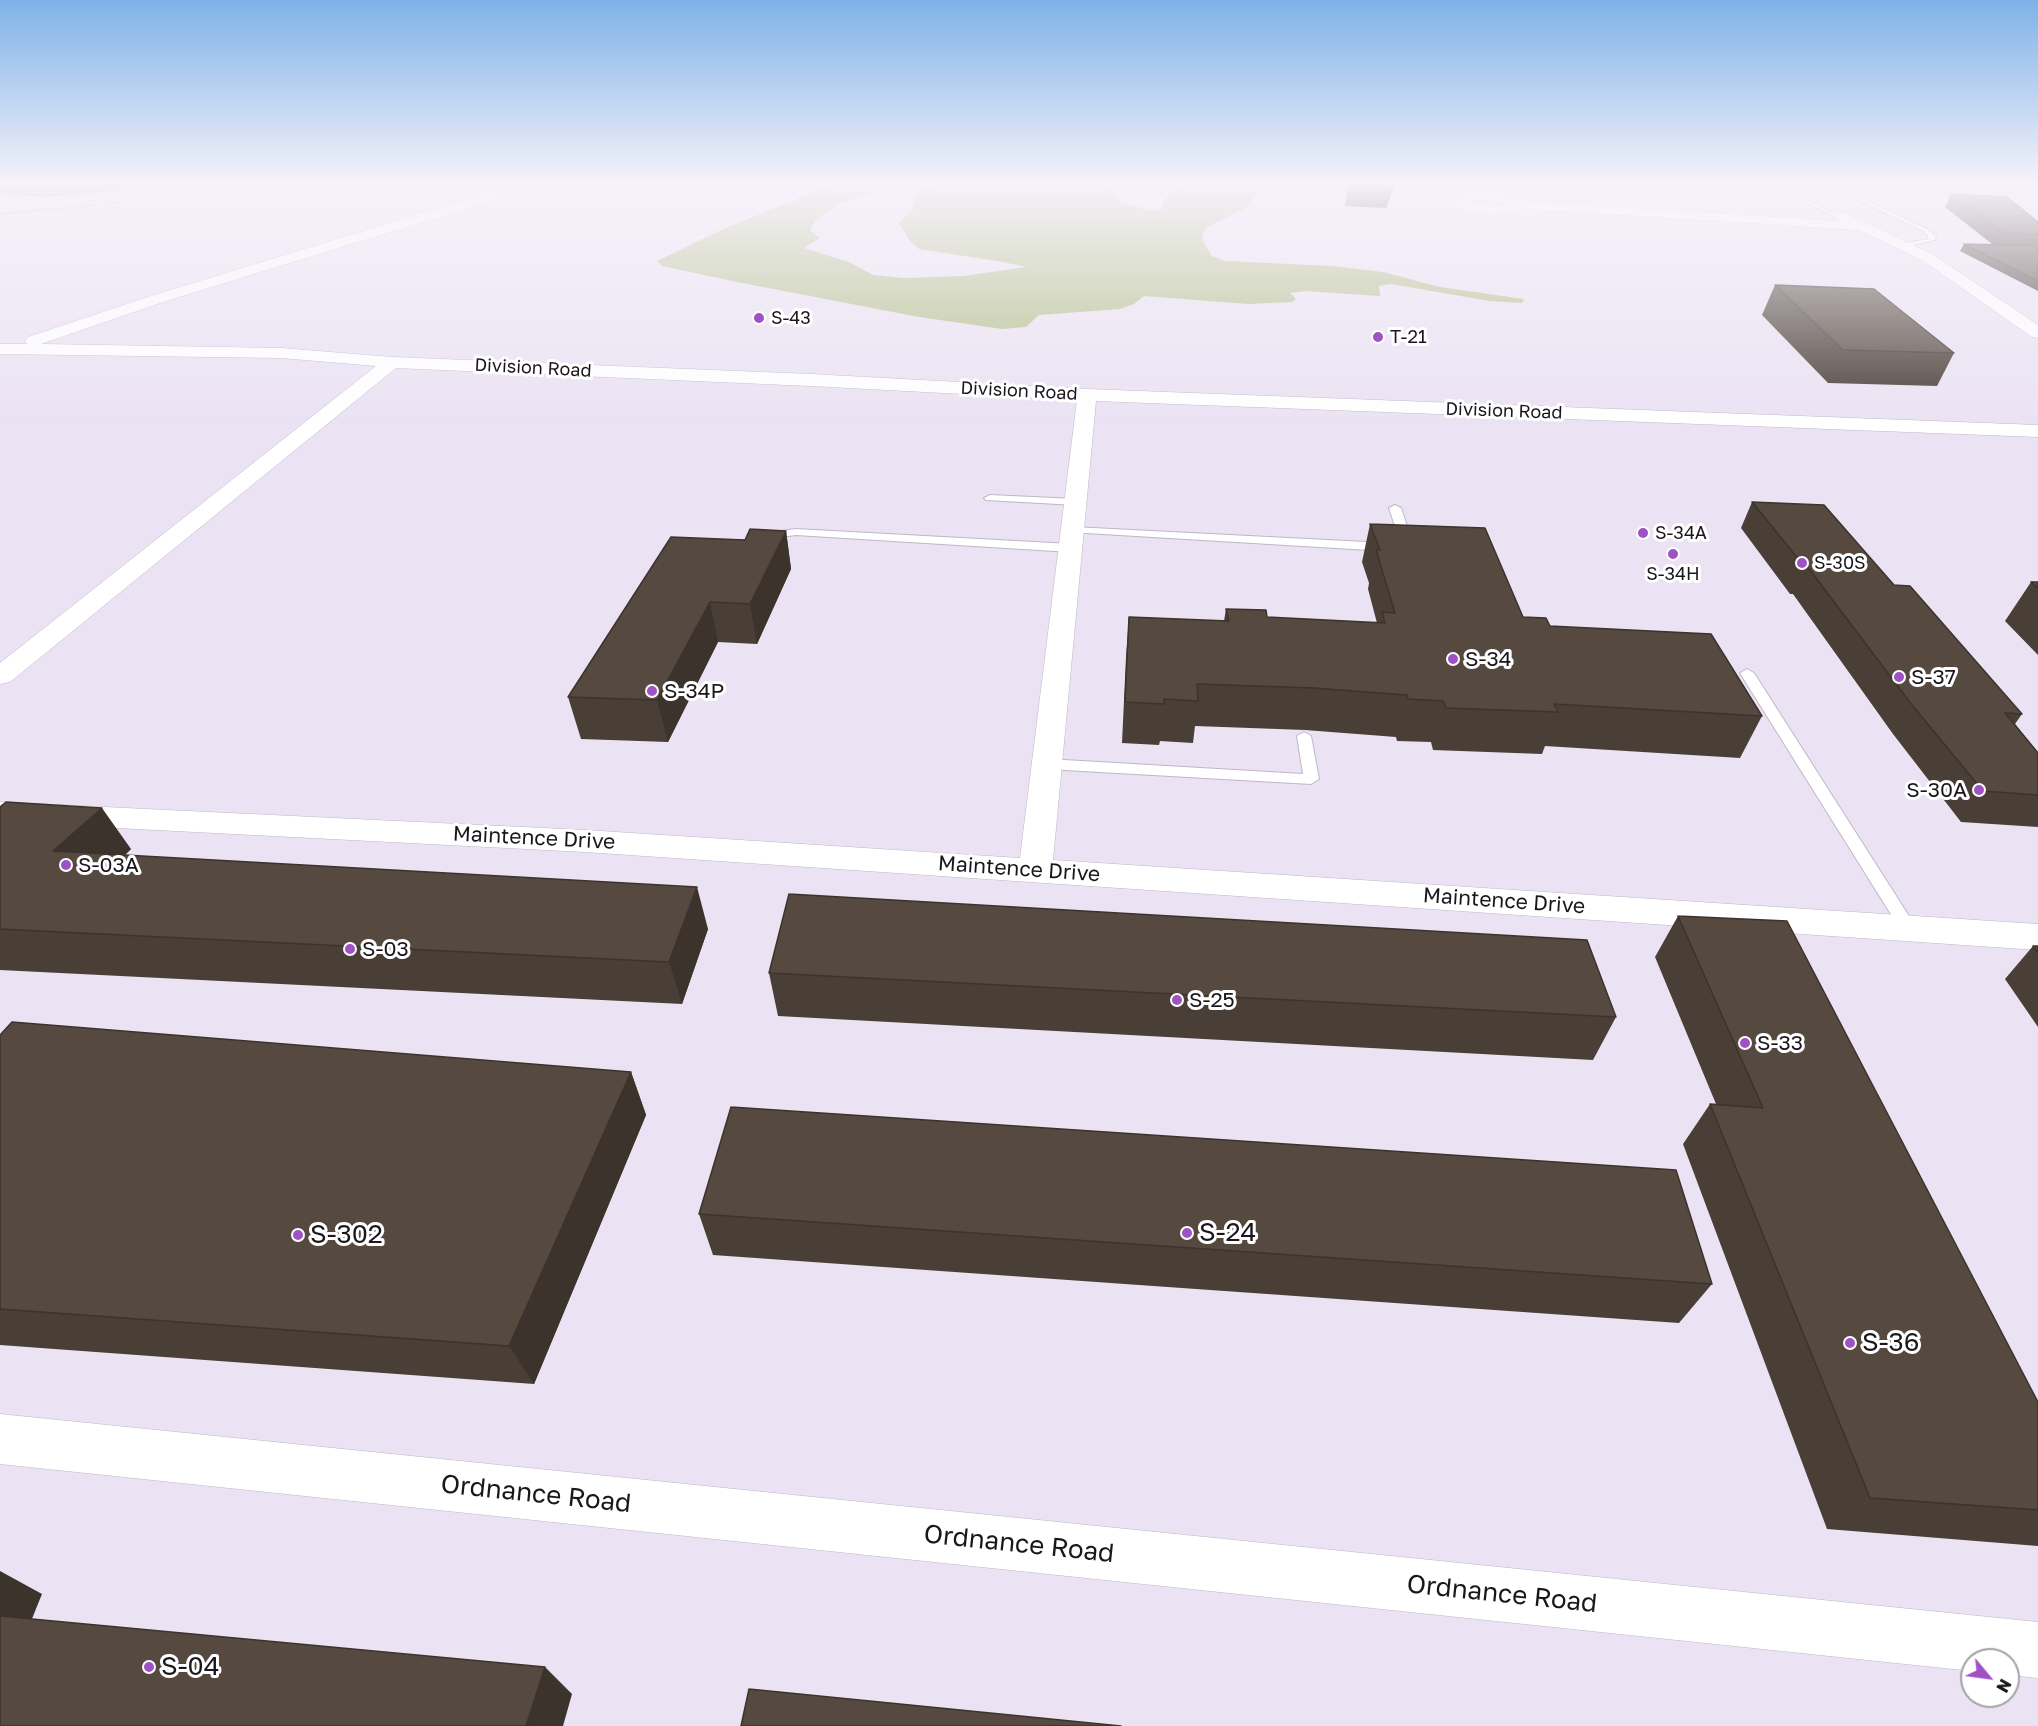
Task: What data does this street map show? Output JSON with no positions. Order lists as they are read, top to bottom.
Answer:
{
  "streets": {
    "street": ["Division Road", "Maintence Drive", "Ordnance Road"]
  },
  "places": [
    "S-43",
    "T-21",
    "S-34A",
    "S-34H",
    "S-30S",
    "S-34",
    "S-37",
    "S-34P",
    "S-30A",
    "S-03A",
    "S-03",
    "S-25",
    "S-33",
    "S-24",
    "S-302",
    "S-36",
    "S-04"
  ],
  "north": "bottom right"
}
